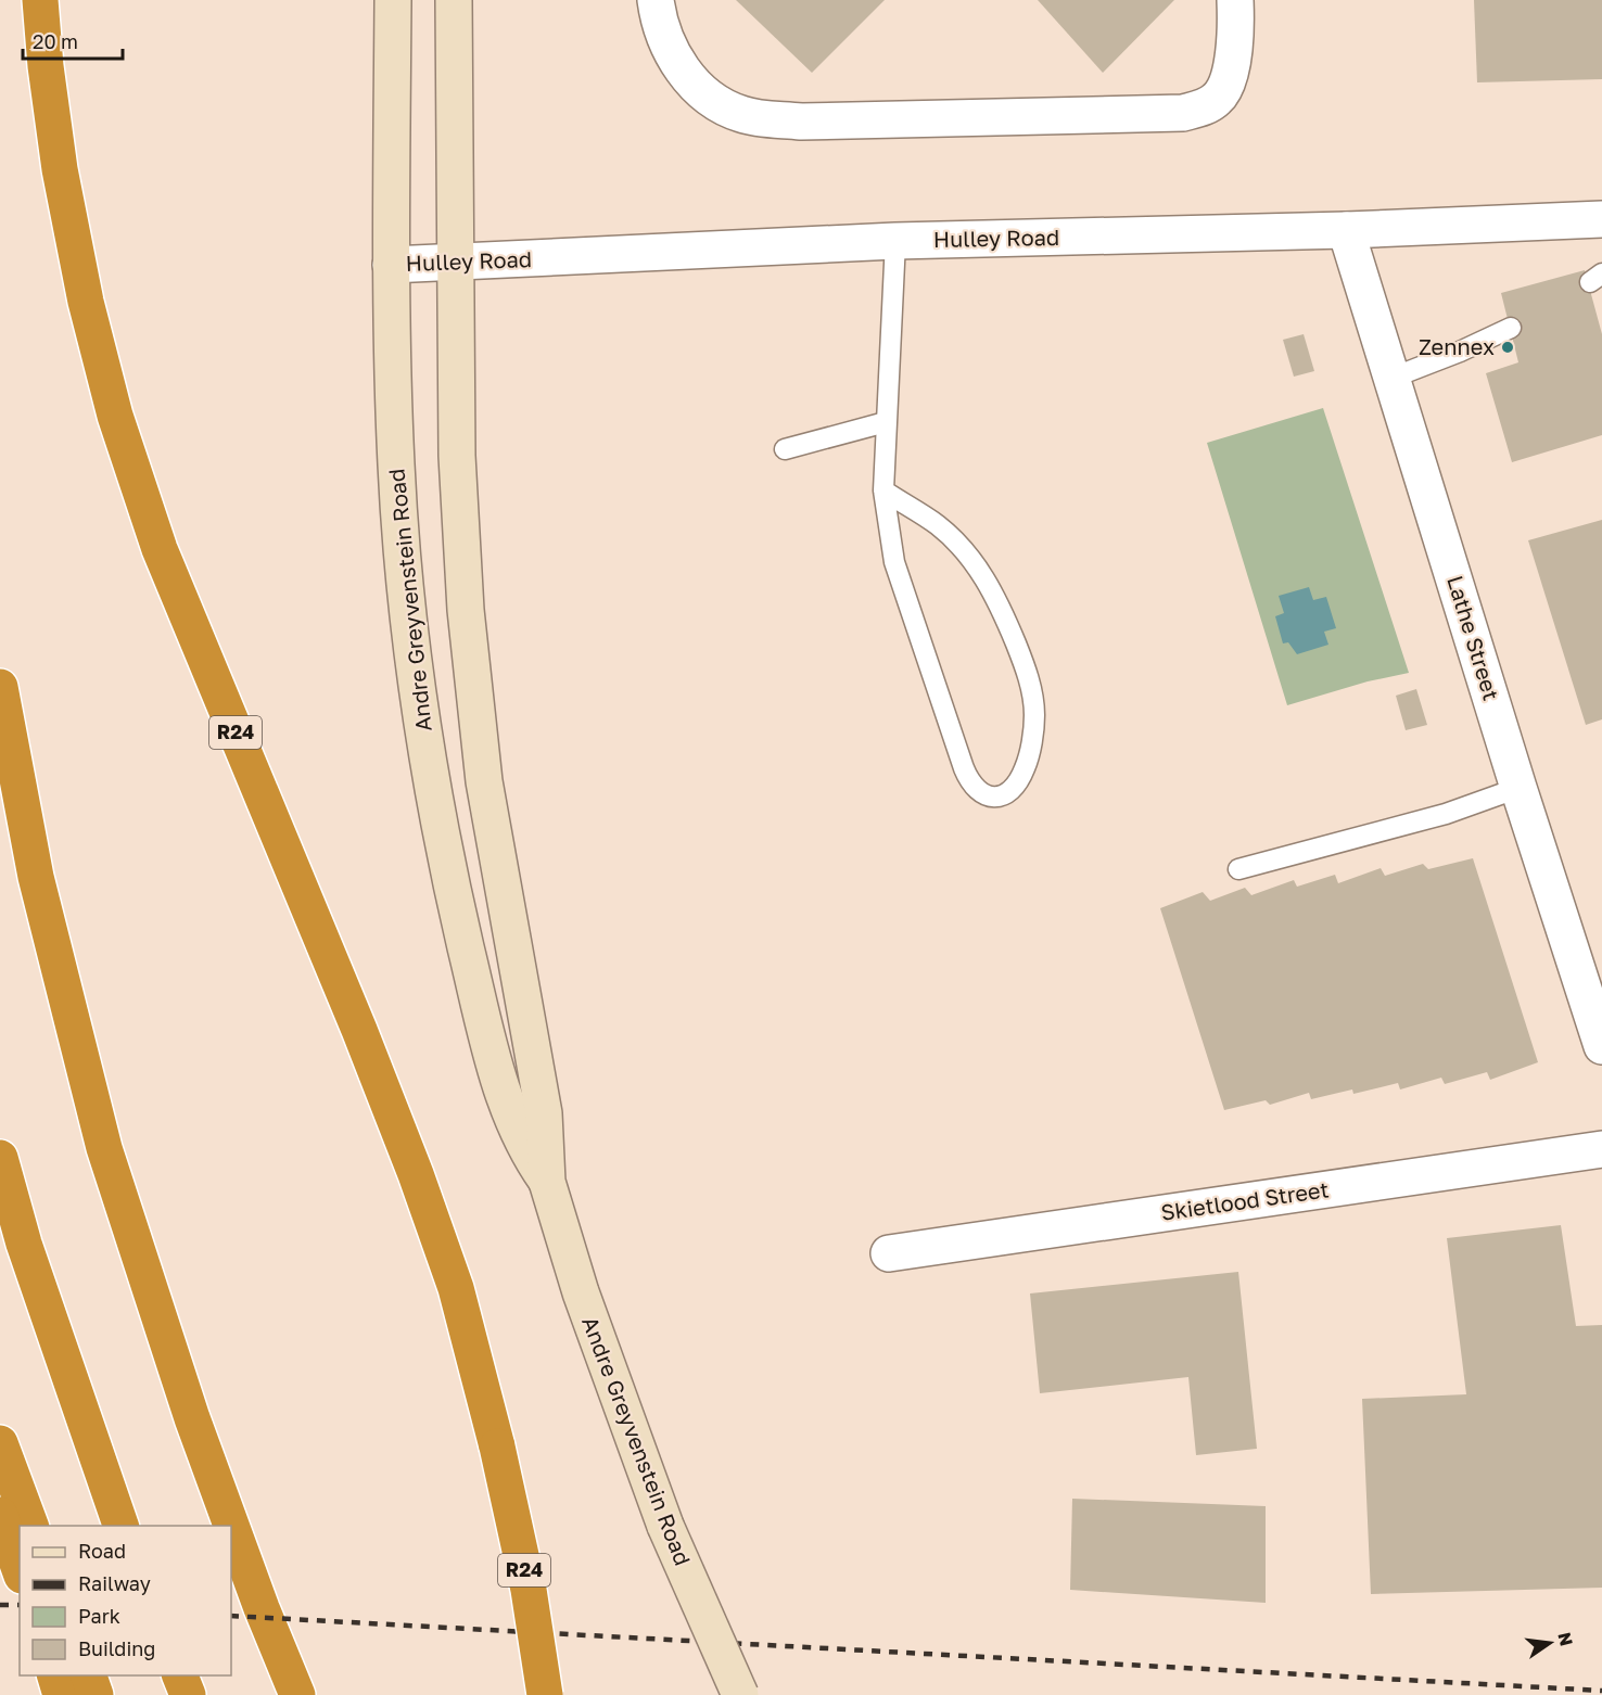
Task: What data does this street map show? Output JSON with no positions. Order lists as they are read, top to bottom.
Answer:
{
  "streets": {
    "highway": ["R24"],
    "main road": ["Andre Greyvenstein Road"],
    "street": ["Hulley Road", "Lathe Street", "Skietlood Street"]
  },
  "crossings": [
    ["Hulley Road", "Andre Greyvenstein Road"],
    ["Hulley Road", "Lathe Street"]
  ],
  "places": ["Zennex"],
  "legend": [
    "Road",
    "Railway",
    "Park",
    "Building"
  ],
  "scale_bar": "20 m",
  "north": "right"
}
